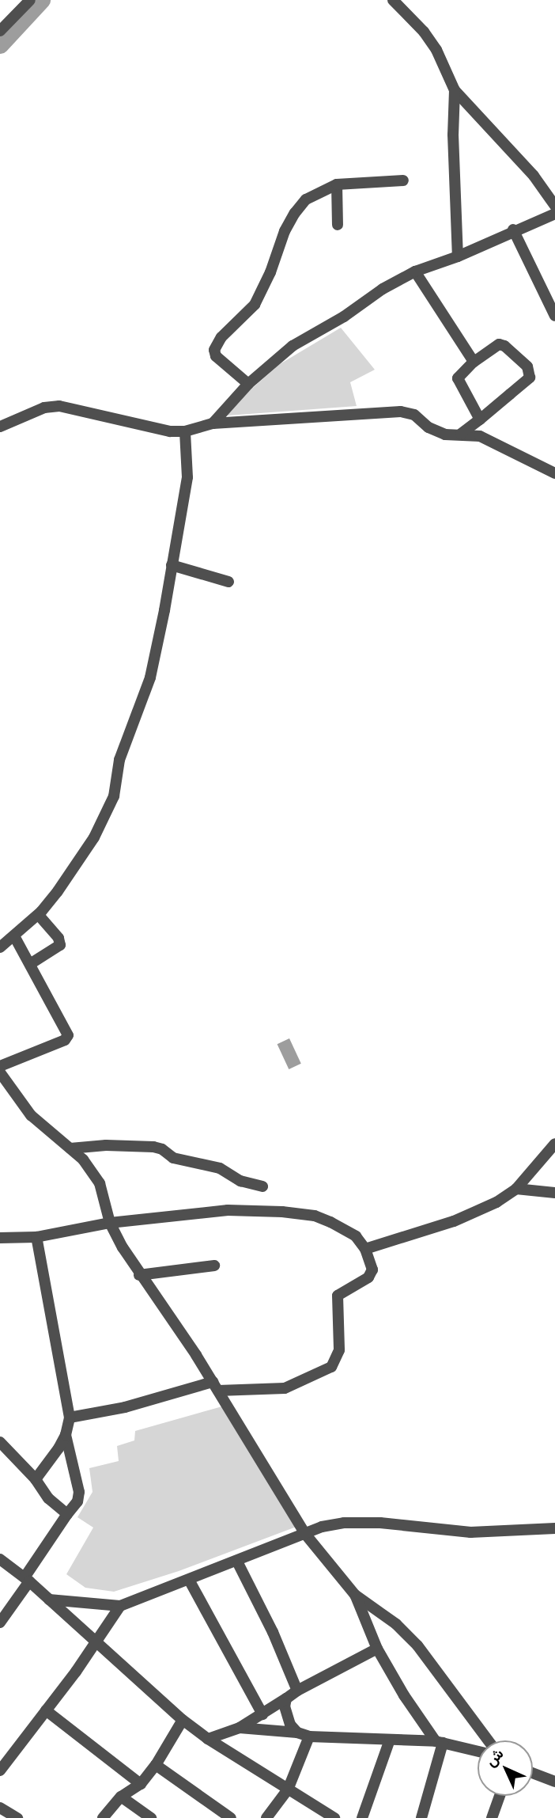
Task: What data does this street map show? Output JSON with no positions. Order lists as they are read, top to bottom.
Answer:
{
  "north": "top left"
}
